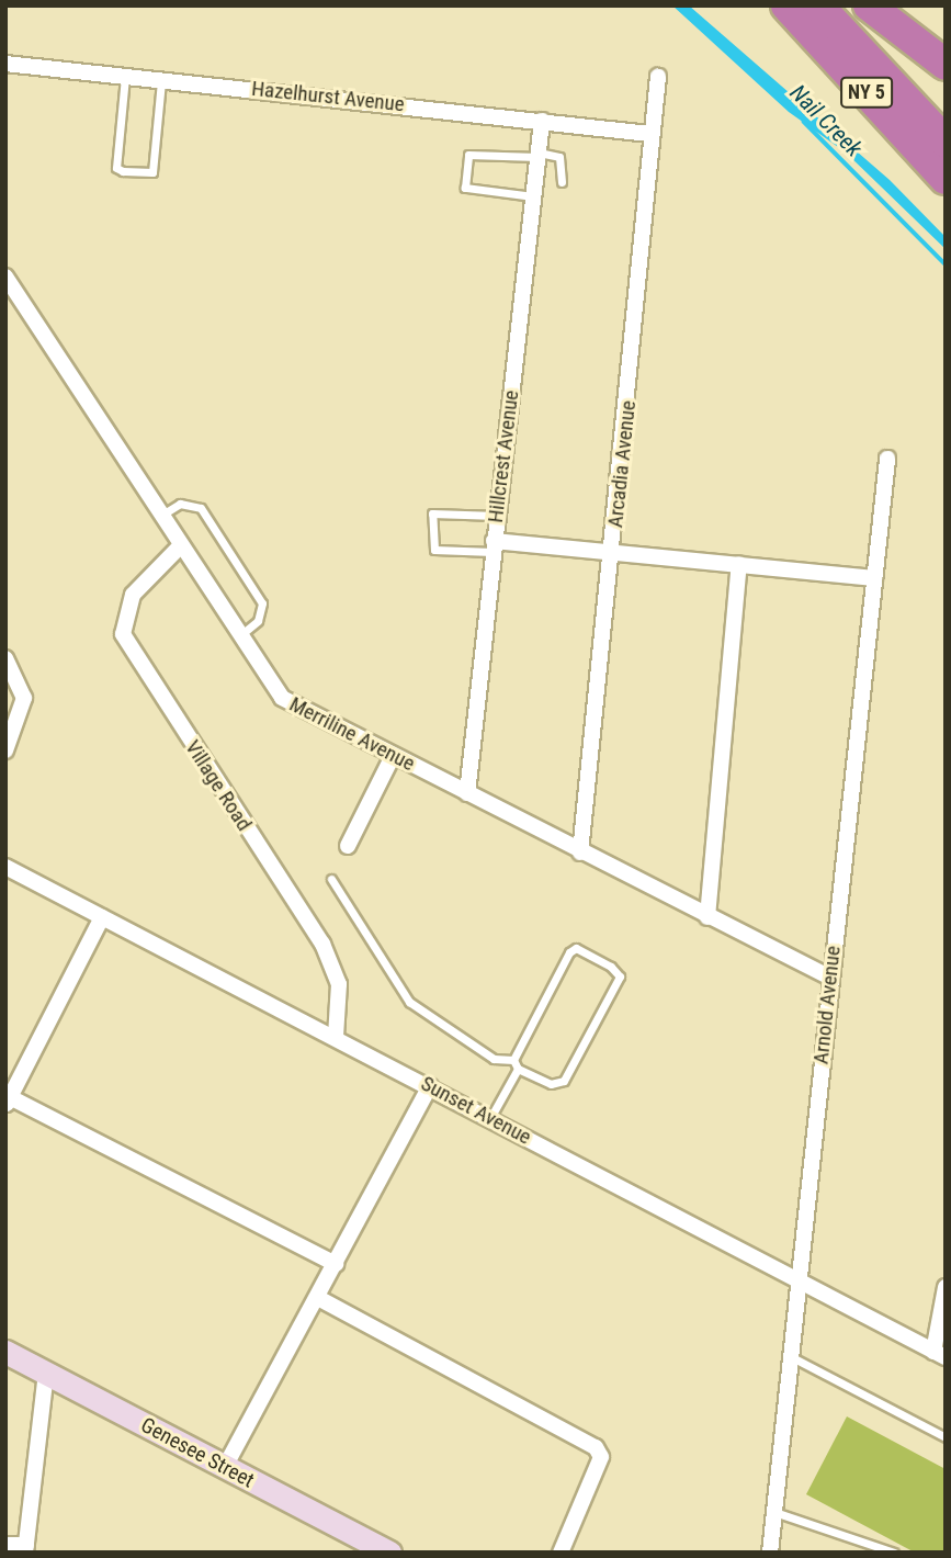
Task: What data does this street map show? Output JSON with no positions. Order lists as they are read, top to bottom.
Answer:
{
  "streets": {
    "highway": ["NY 5"],
    "main road": ["Genesee Street"],
    "street": [
      "Hazelhurst Avenue",
      "Hillcrest Avenue",
      "Arcadia Avenue",
      "Merriline Avenue",
      "Village Road",
      "Arnold Avenue",
      "Sunset Avenue"
    ]
  },
  "crossings": [
    ["Hazelhurst Avenue", "Hillcrest Avenue"],
    ["Hazelhurst Avenue", "Arcadia Avenue"],
    ["Hillcrest Avenue", "Merriline Avenue"],
    ["Arcadia Avenue", "Merriline Avenue"],
    ["Merriline Avenue", "Village Road"],
    ["Merriline Avenue", "Arnold Avenue"],
    ["Village Road", "Sunset Avenue"],
    ["Arnold Avenue", "Sunset Avenue"]
  ],
  "water": ["Nail Creek"]
}
